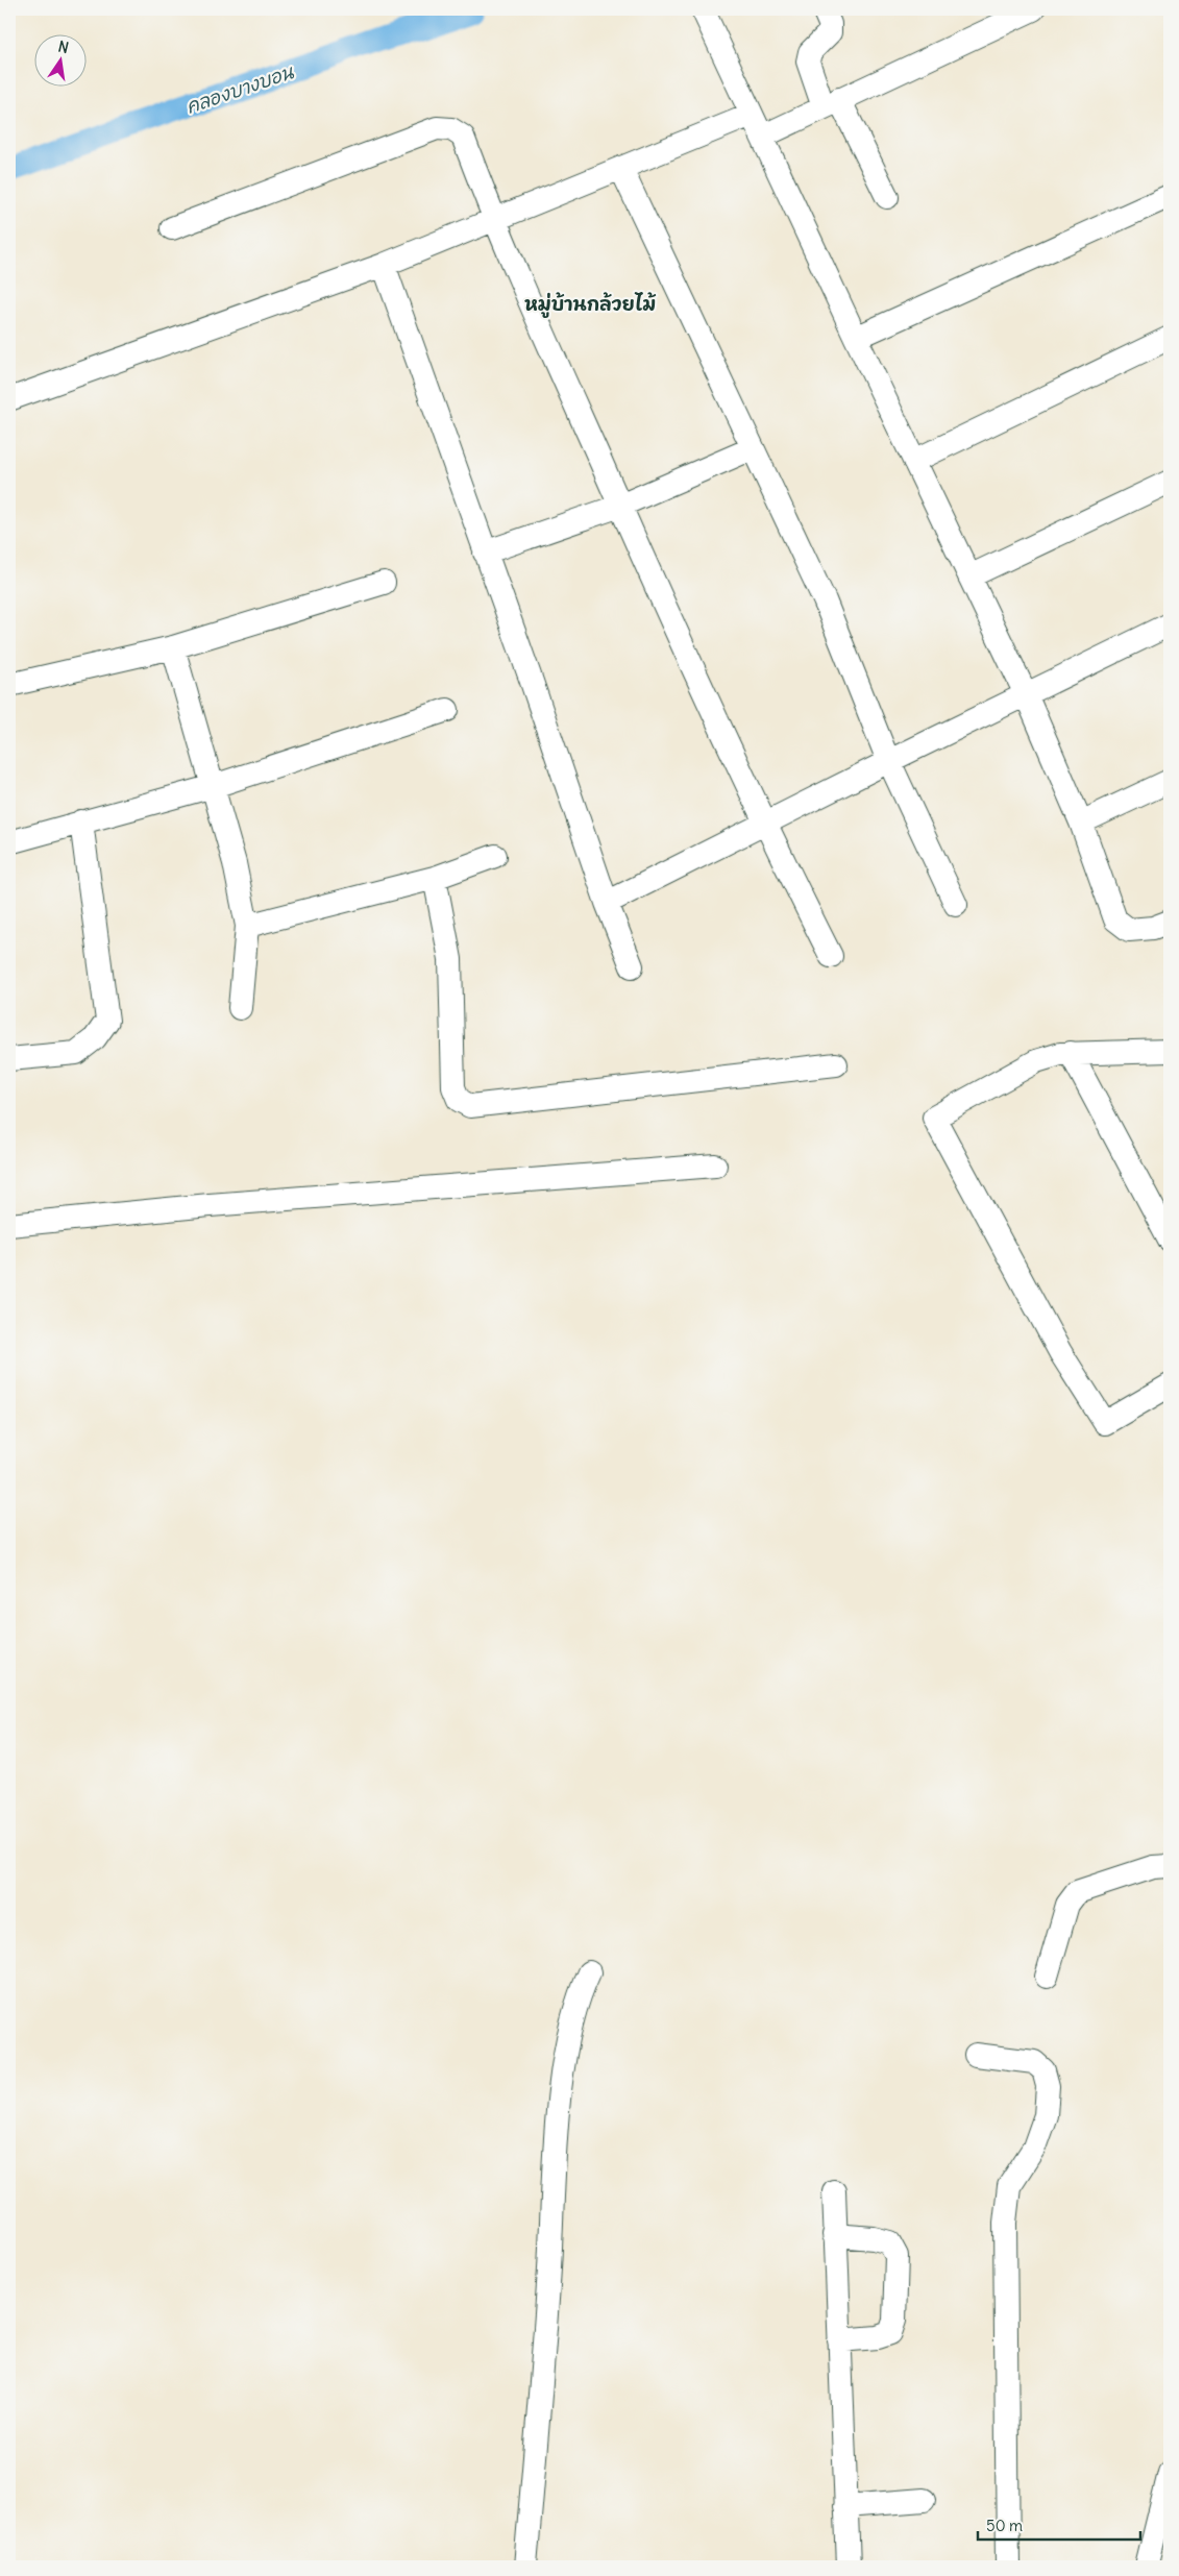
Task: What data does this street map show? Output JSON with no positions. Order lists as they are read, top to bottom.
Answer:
{
  "districts": ["หมู่บ้านกล้วยไม้"],
  "water": ["คลองบางบอน"],
  "scale_bar": "50 m",
  "north": "top"
}
